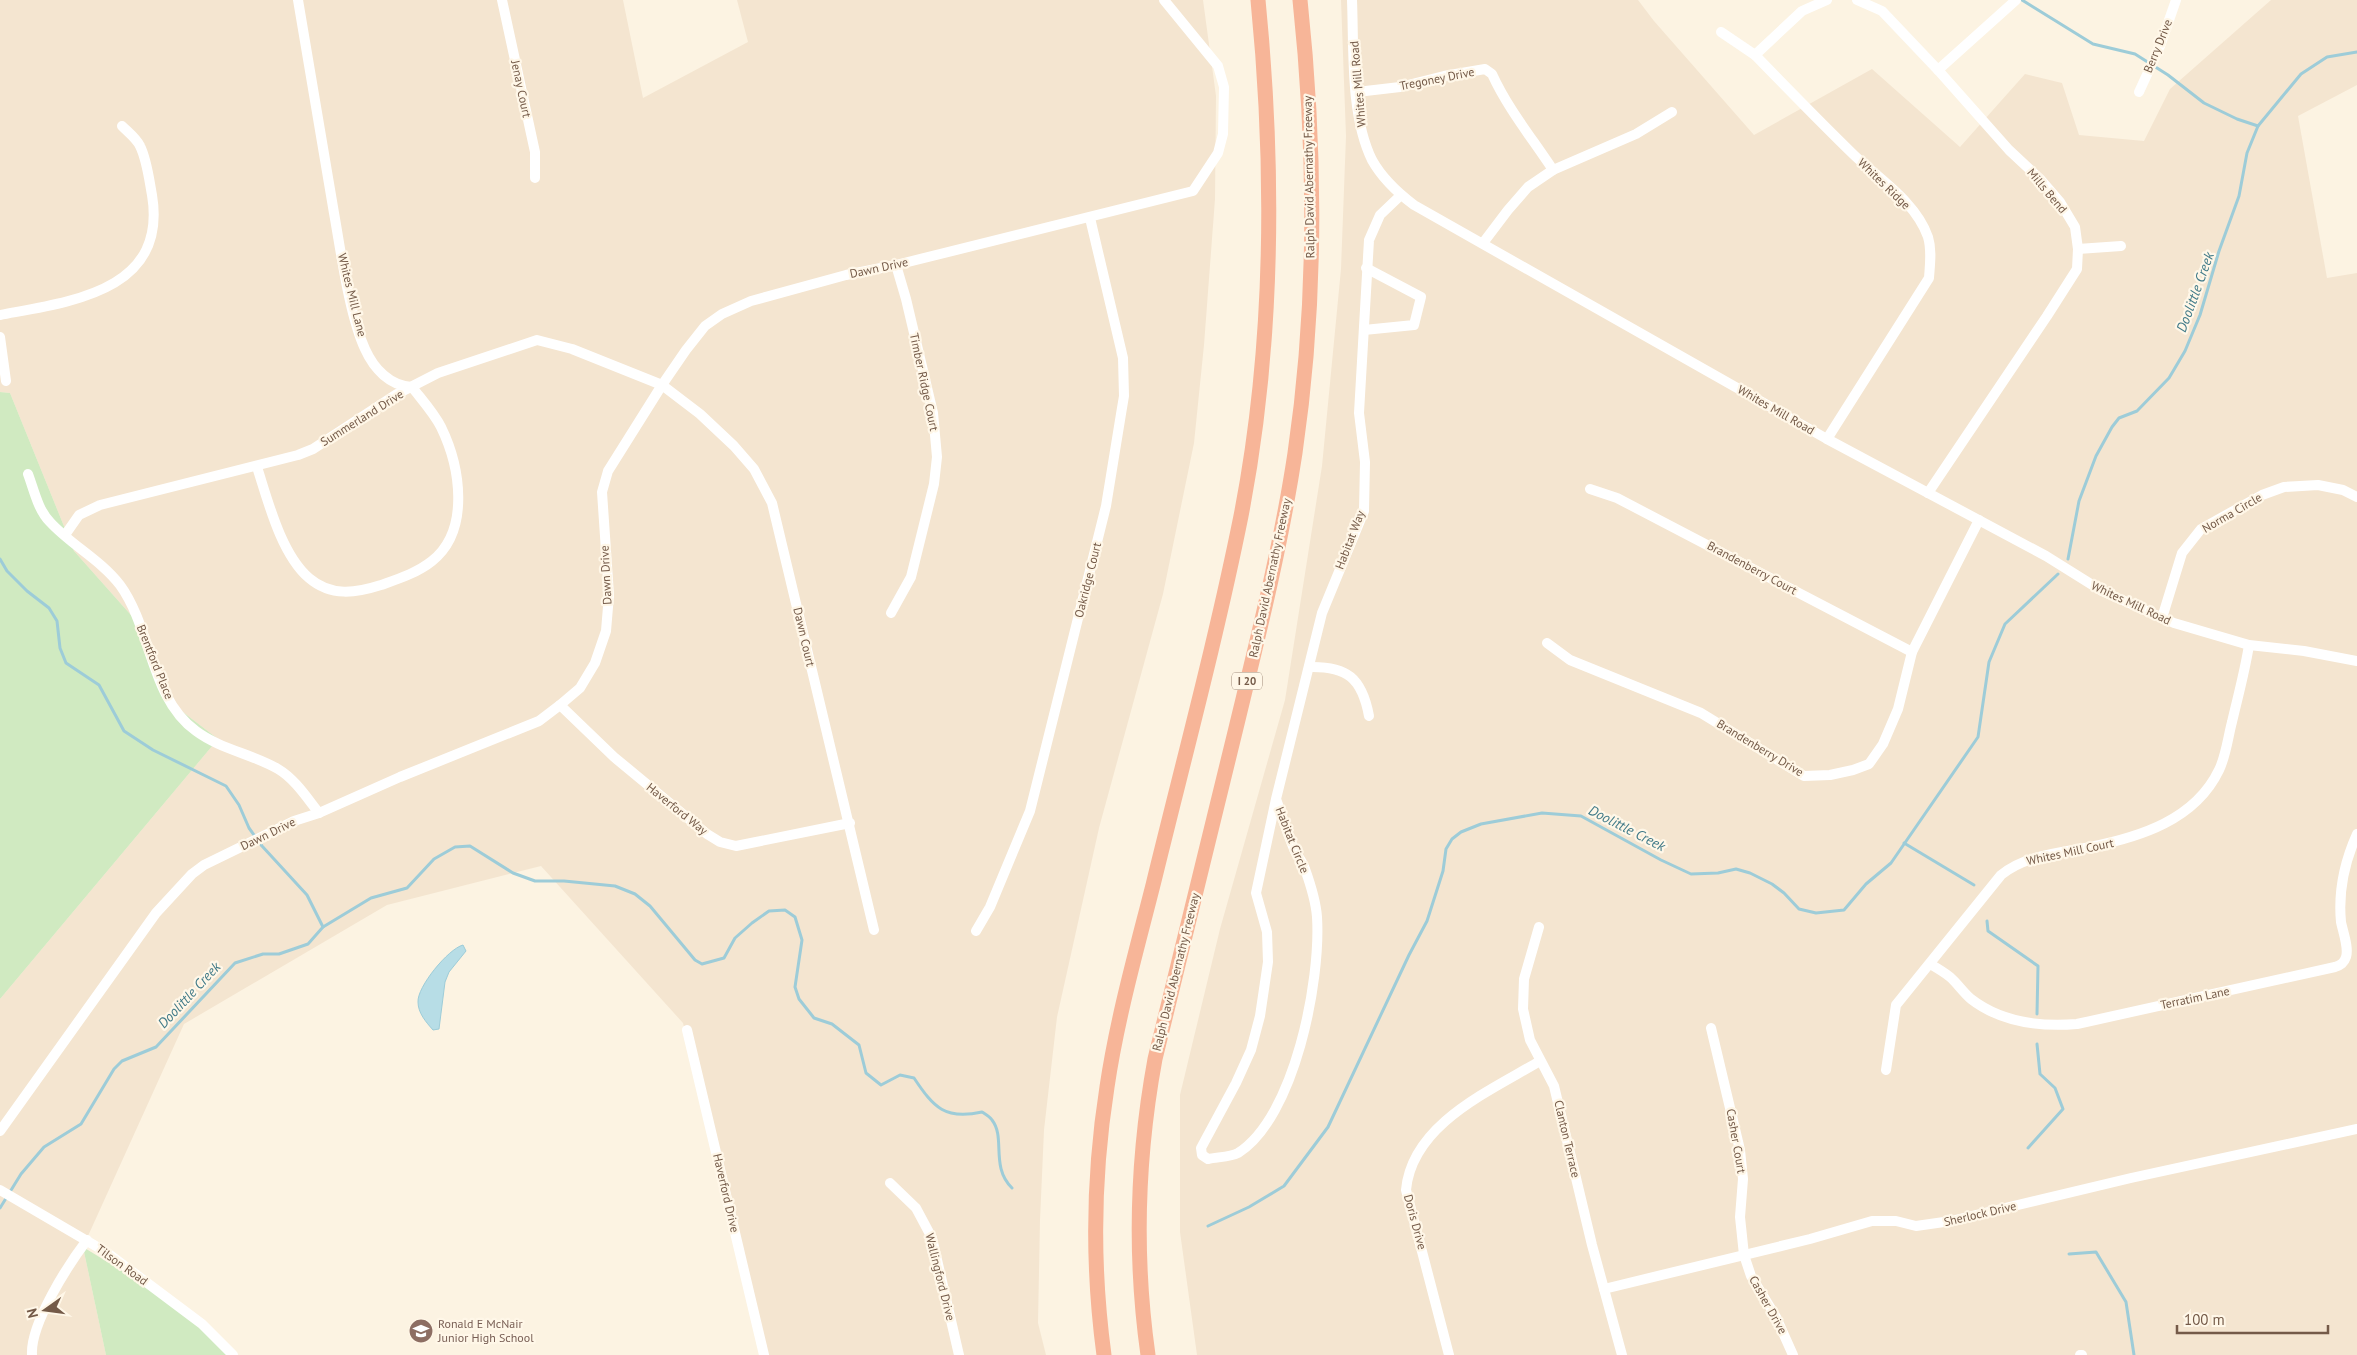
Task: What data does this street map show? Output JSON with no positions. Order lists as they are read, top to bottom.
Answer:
{
  "streets": {
    "highway": ["Ralph David Abernathy Freeway", "I 20"],
    "street": [
      "Berry Drive",
      "Tregoney Drive",
      "Whites Mill Road",
      "Jenay Court",
      "Whites Ridge",
      "Mills Bend",
      "Dawn Drive",
      "Whites Mill Lane",
      "Timber Ridge Court",
      "Summerland Drive",
      "Norma Circle",
      "Habitat Way",
      "Brandenberry Court",
      "Oakridge Court",
      "Dawn Court",
      "Brentford Place",
      "Brandenberry Drive",
      "Haverford Way",
      "Habitat Circle",
      "Whites Mill Court",
      "Terratim Lane",
      "Clanton Terrace",
      "Casher Court",
      "Haverford Drive",
      "Sherlock Drive",
      "Doris Drive",
      "Tilson Road",
      "Wallingford Drive",
      "Casher Drive"
    ]
  },
  "crossings": [
    ["Tregoney Drive", "Whites Mill Road"],
    ["Whites Mill Road", "Whites Ridge"],
    ["Whites Mill Road", "Mills Bend"],
    ["Whites Mill Road", "Norma Circle"],
    ["Whites Mill Road", "Habitat Way"],
    ["Whites Mill Road", "Brandenberry Drive"],
    ["Whites Mill Road", "Whites Mill Court"],
    ["Dawn Drive", "Timber Ridge Court"],
    ["Dawn Drive", "Summerland Drive"],
    ["Dawn Drive", "Oakridge Court"],
    ["Dawn Drive", "Dawn Court"],
    ["Dawn Drive", "Brentford Place"],
    ["Dawn Drive", "Haverford Way"],
    ["Whites Mill Lane", "Summerland Drive"],
    ["Summerland Drive", "Dawn Court"],
    ["Summerland Drive", "Brentford Place"],
    ["Habitat Way", "Habitat Circle"],
    ["Brandenberry Court", "Brandenberry Drive"],
    ["Dawn Court", "Haverford Way"],
    ["Whites Mill Court", "Terratim Lane"],
    ["Clanton Terrace", "Sherlock Drive"],
    ["Clanton Terrace", "Doris Drive"],
    ["Casher Court", "Sherlock Drive"],
    ["Casher Court", "Casher Drive"],
    ["Sherlock Drive", "Casher Drive"]
  ],
  "water": ["Doolittle Creek"],
  "places": {
    "school or university": ["Ronald E McNair Junior High School"]
  },
  "scale_bar": "100 m",
  "north": "left"
}
